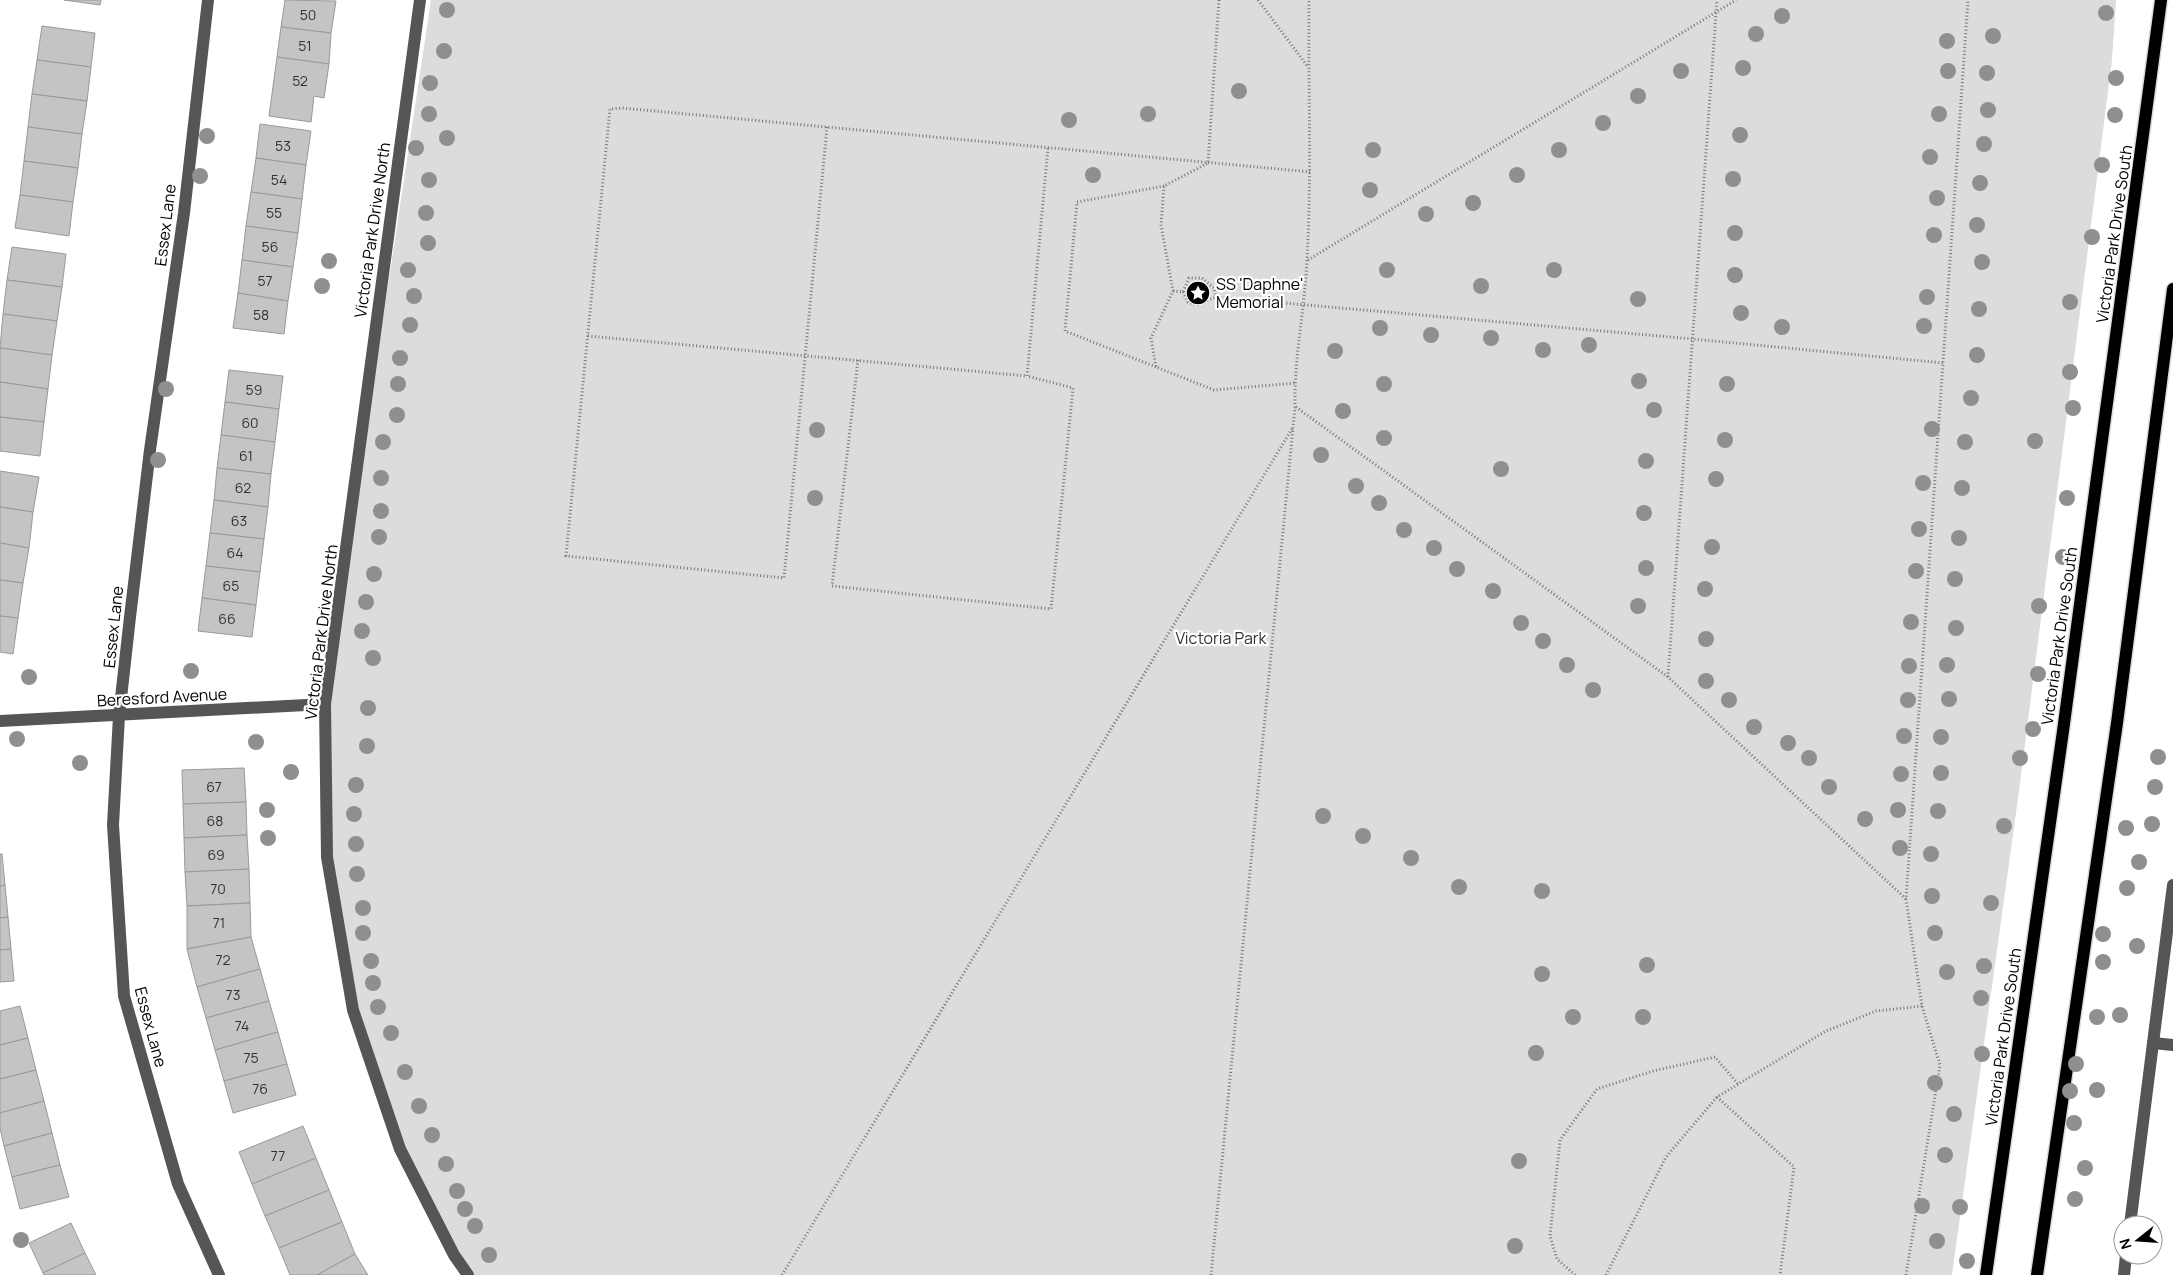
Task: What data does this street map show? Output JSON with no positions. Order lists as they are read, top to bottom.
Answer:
{
  "streets": {
    "main road": ["Victoria Park Drive South"],
    "street": ["Essex Lane", "Victoria Park Drive North", "Beresford Avenue"]
  },
  "crossings": [
    ["Essex Lane", "Beresford Avenue"],
    ["Victoria Park Drive North", "Beresford Avenue"]
  ],
  "parks": ["Victoria Park"],
  "places": {
    "place": ["SS 'Daphne' Memorial"]
  },
  "house_numbers": [
    "50",
    "51",
    "52",
    "53",
    "54",
    "55",
    "56",
    "57",
    "58",
    "59",
    "60",
    "61",
    "62",
    "63",
    "64",
    "65",
    "66",
    "67",
    "68",
    "69",
    "70",
    "71",
    "72",
    "73",
    "74",
    "75",
    "76",
    "77"
  ],
  "north": "left"
}
